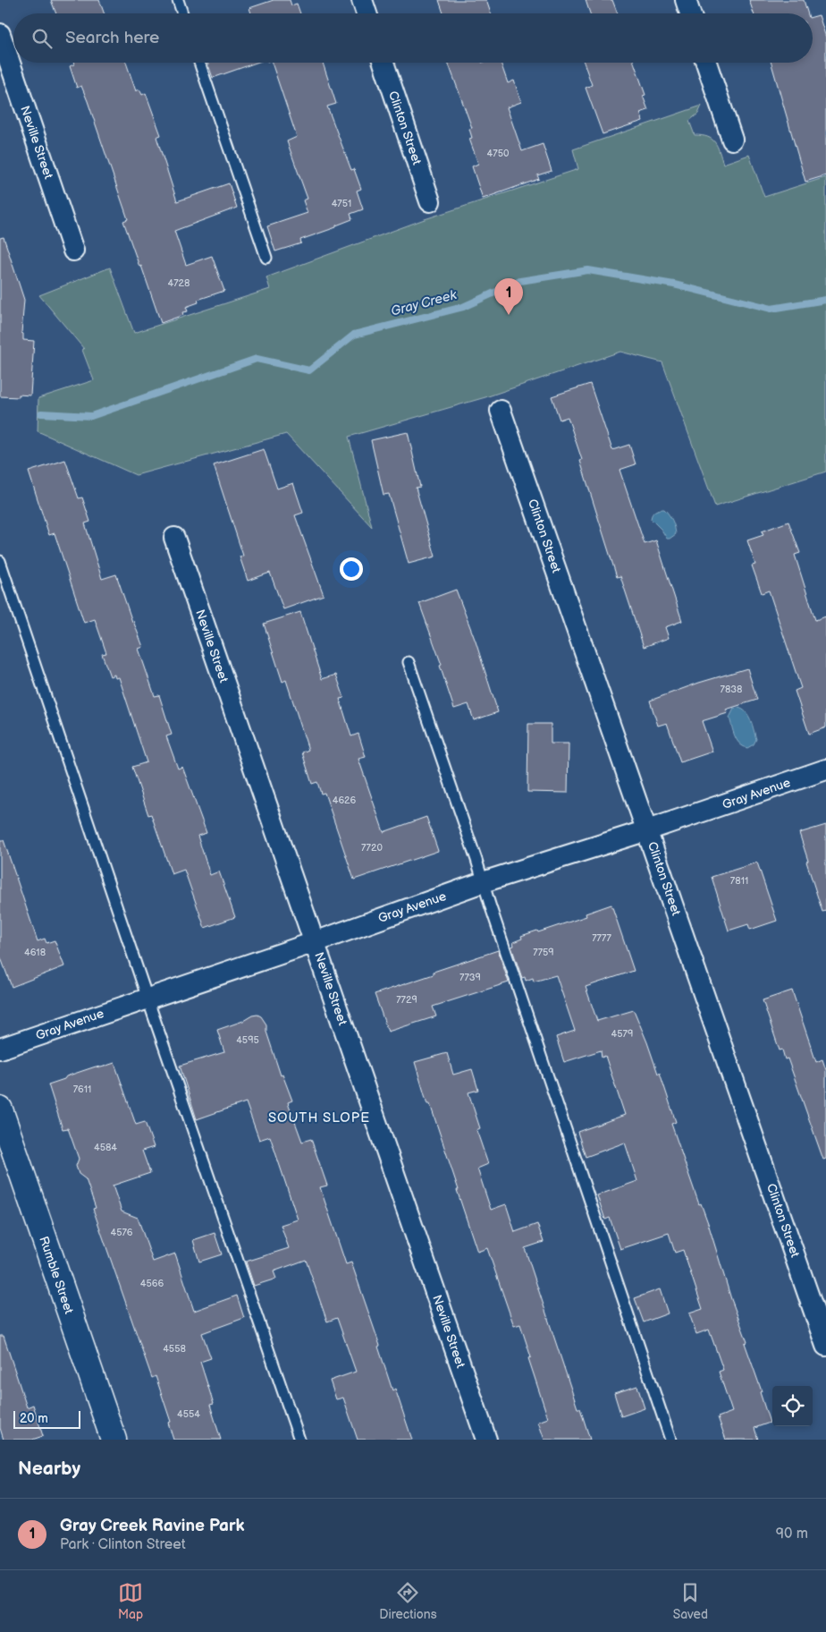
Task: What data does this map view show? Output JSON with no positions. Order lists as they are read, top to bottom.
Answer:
{
  "streets": {
    "street": [
      "Clinton Street",
      "Neville Street",
      "Gray Avenue",
      "Rumble Street"
    ]
  },
  "crossings": [
    ["Clinton Street", "Gray Avenue"],
    ["Neville Street", "Gray Avenue"]
  ],
  "districts": ["SOUTH SLOPE"],
  "water": ["Gray Creek"],
  "house_numbers": [
    "4750",
    "4751",
    "4728",
    "7838",
    "4626",
    "7720",
    "7811",
    "7777",
    "4618",
    "7759",
    "7739",
    "7729",
    "4579",
    "4595",
    "7611",
    "4584",
    "4576",
    "4566",
    "4558",
    "4554"
  ],
  "scale_bar": "20 m",
  "page": {
    "search": "Search here",
    "pins": "1",
    "scale": "20 m",
    "heading": "Nearby",
    "list": [
      {
        "mark": "1",
        "name": "Gray Creek Ravine Park",
        "note": "Park · Clinton Street",
        "value": "90 m"
      }
    ],
    "nav": ["Map", "Directions", "Saved"]
  }
}
